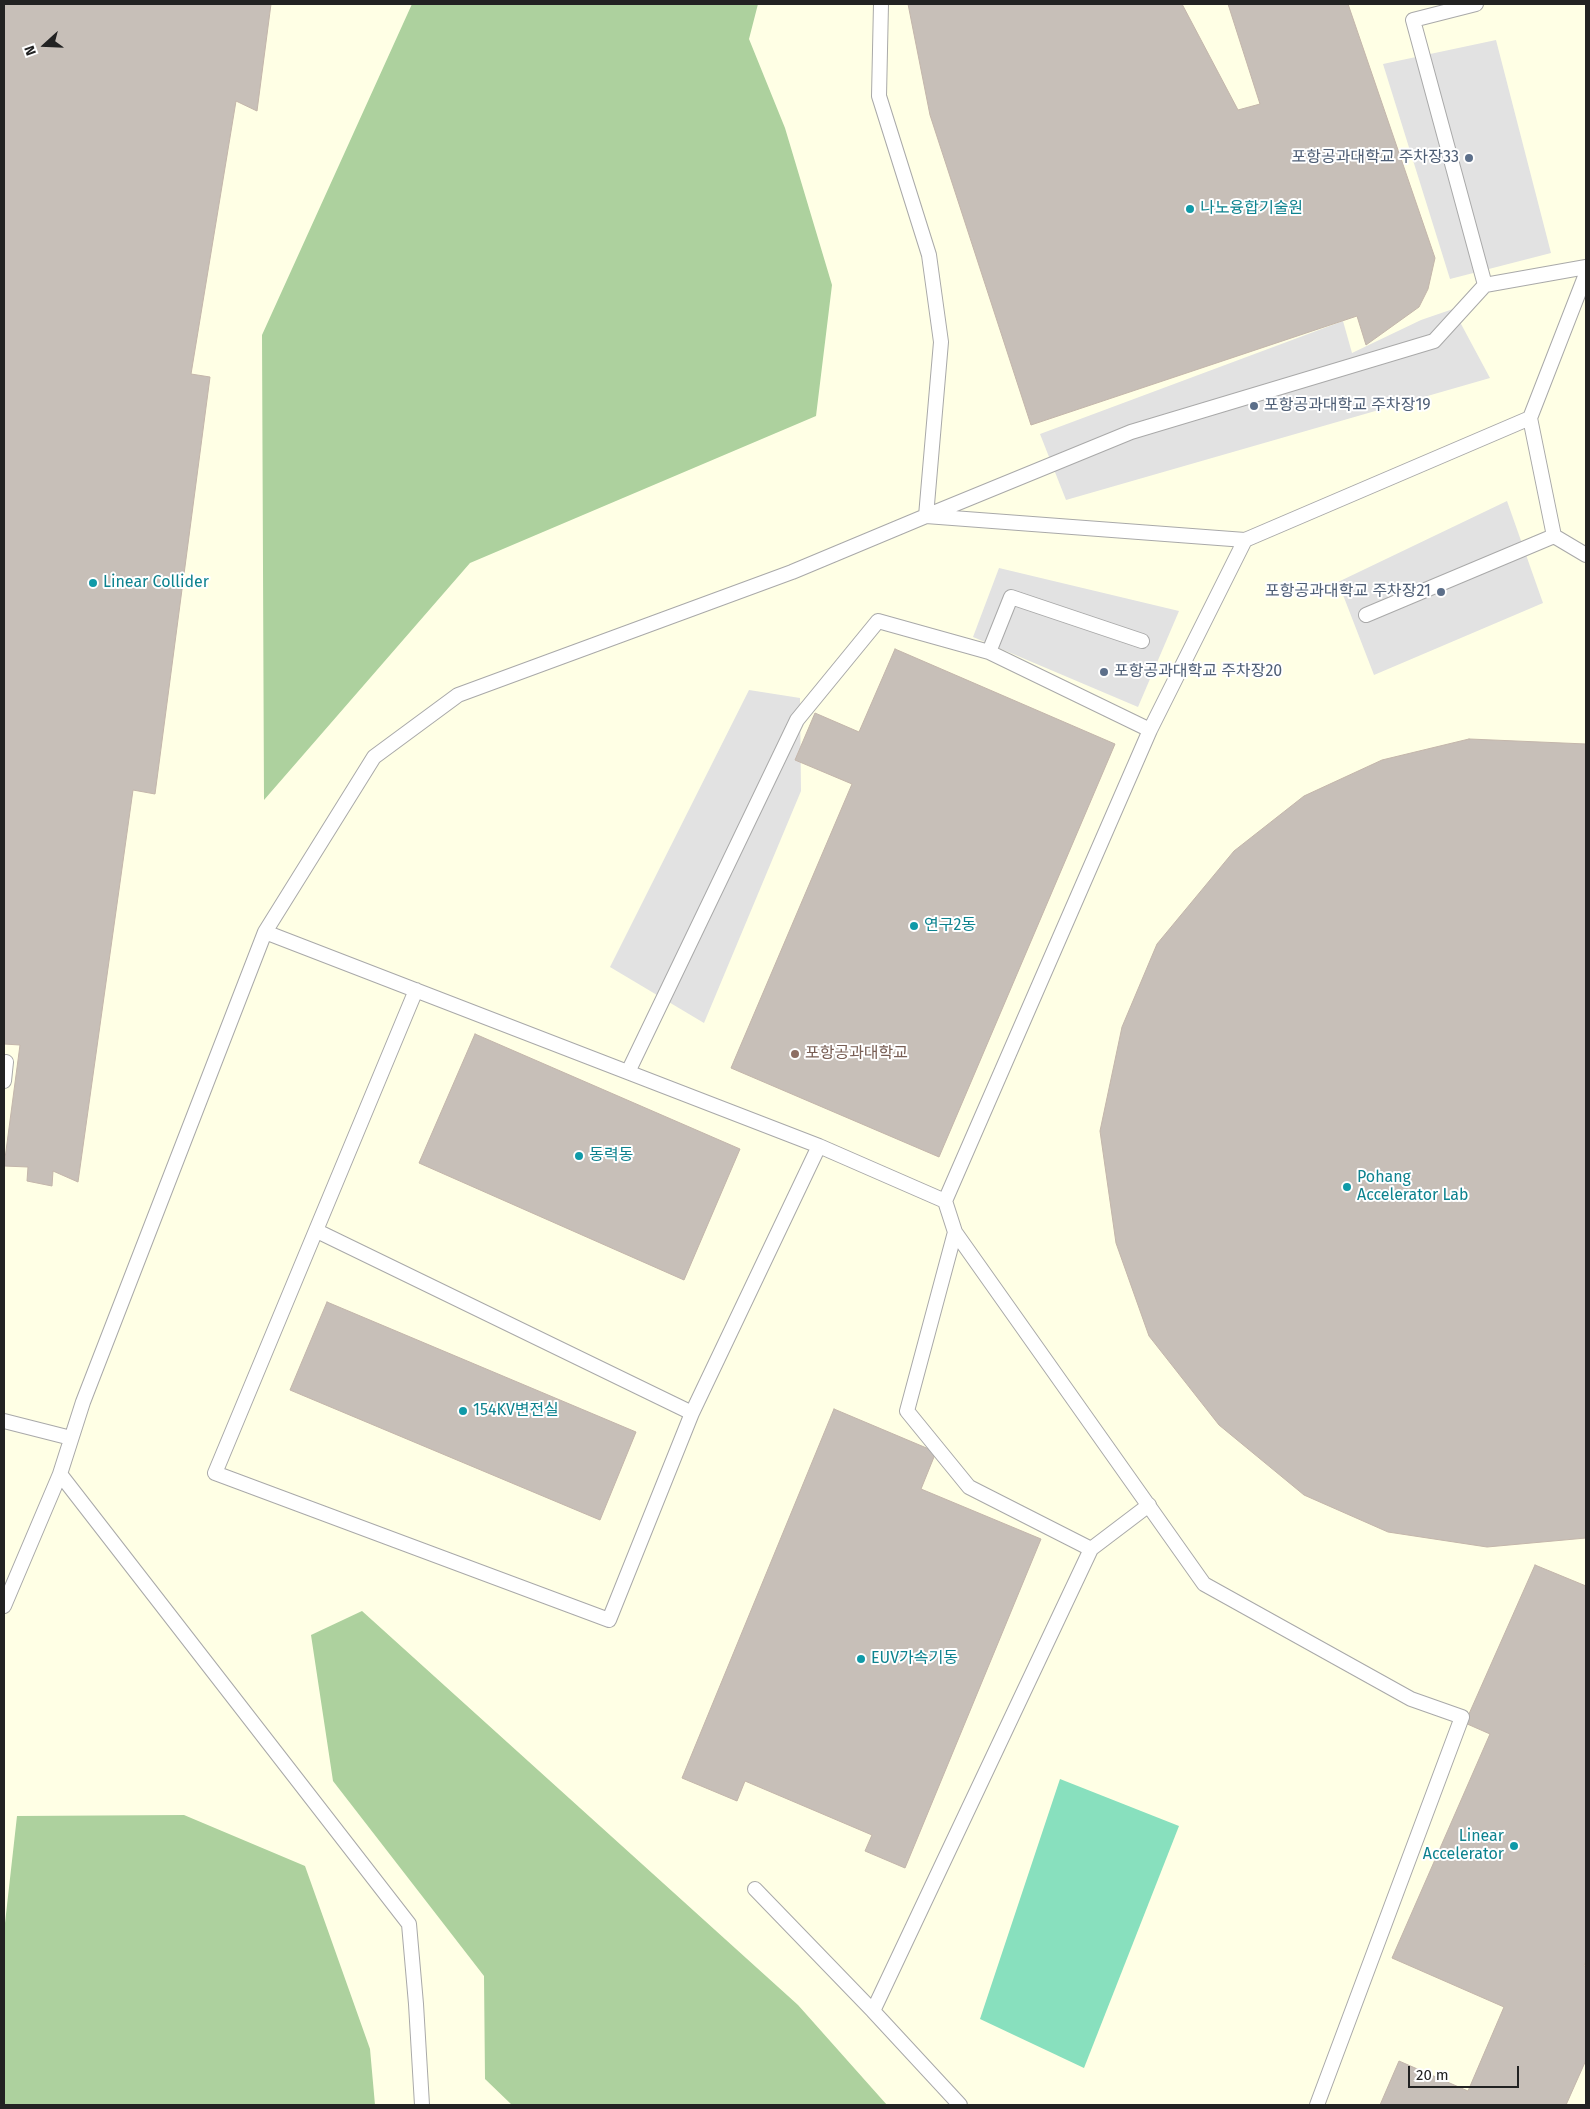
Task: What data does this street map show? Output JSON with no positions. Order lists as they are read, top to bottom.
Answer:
{
  "places": [
    "포항공과대학교 주차장33",
    "나노융합기술원",
    "포항공과대학교 주차장19",
    "Linear Collider",
    "포항공과대학교 주차장21",
    "포항공과대학교 주차장20",
    "연구2동",
    "포항공과대학교",
    "동력동",
    "Pohang Accelerator Lab",
    "154KV변전실",
    "EUV가속기동",
    "Linear Accelerator"
  ],
  "scale_bar": "20 m",
  "north": "left"
}
